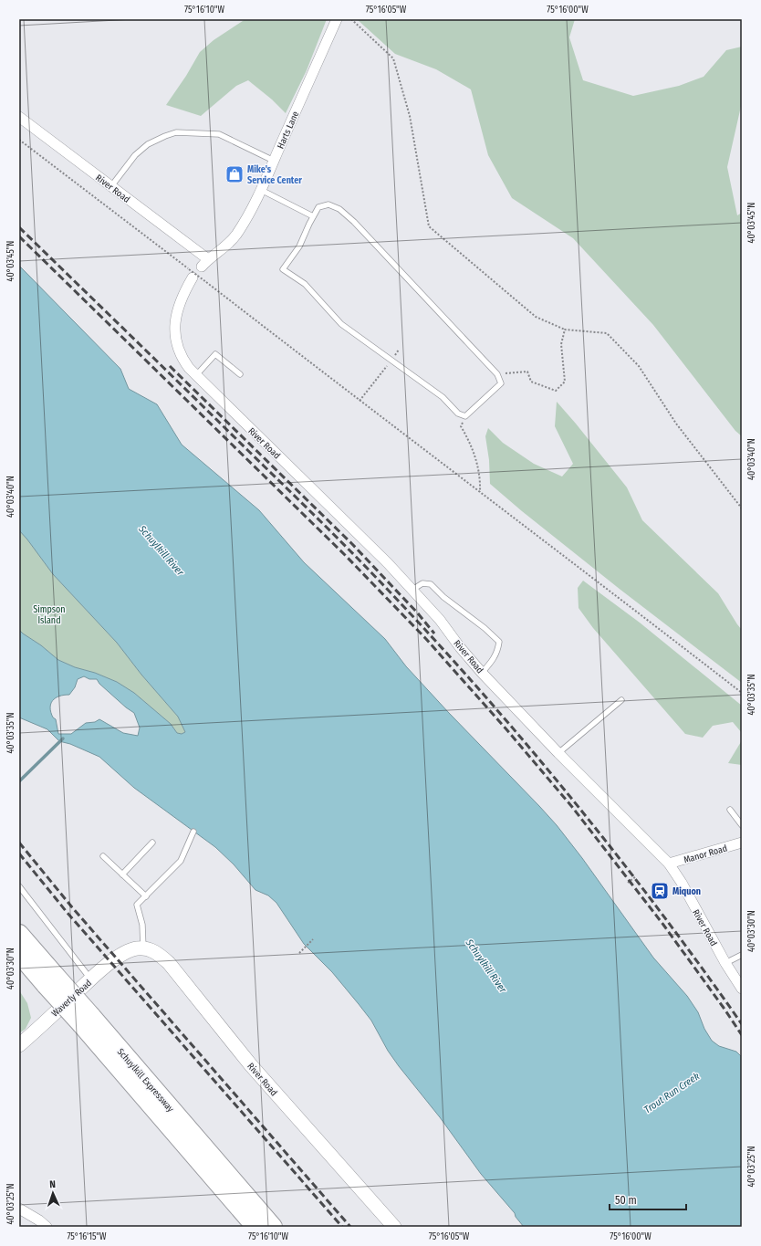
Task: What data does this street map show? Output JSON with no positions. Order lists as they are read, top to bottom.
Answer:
{
  "streets": {
    "highway": ["Schuylkill Expressway"],
    "street": [
      "Harts Lane",
      "River Road",
      "Manor Road",
      "Waverly Road"
    ]
  },
  "crossings": [
    ["Harts Lane", "River Road"],
    ["River Road", "Manor Road"],
    ["River Road", "Waverly Road"]
  ],
  "water": ["Schuylkill River", "Trout Run Creek"],
  "parks": ["Simpson Island"],
  "places": {
    "shop": ["Mike's Service Center"],
    "station": ["Miquon"]
  },
  "scale_bar": "50 m",
  "north": "top",
  "coordinates": [
    "75°16'10\"W",
    "75°16'05\"W",
    "75°16'00\"W",
    "40°03'45\"N",
    "40°03'40\"N",
    "40°03'35\"N",
    "40°03'30\"N",
    "40°03'25\"N",
    "75°16'15\"W"
  ]
}
